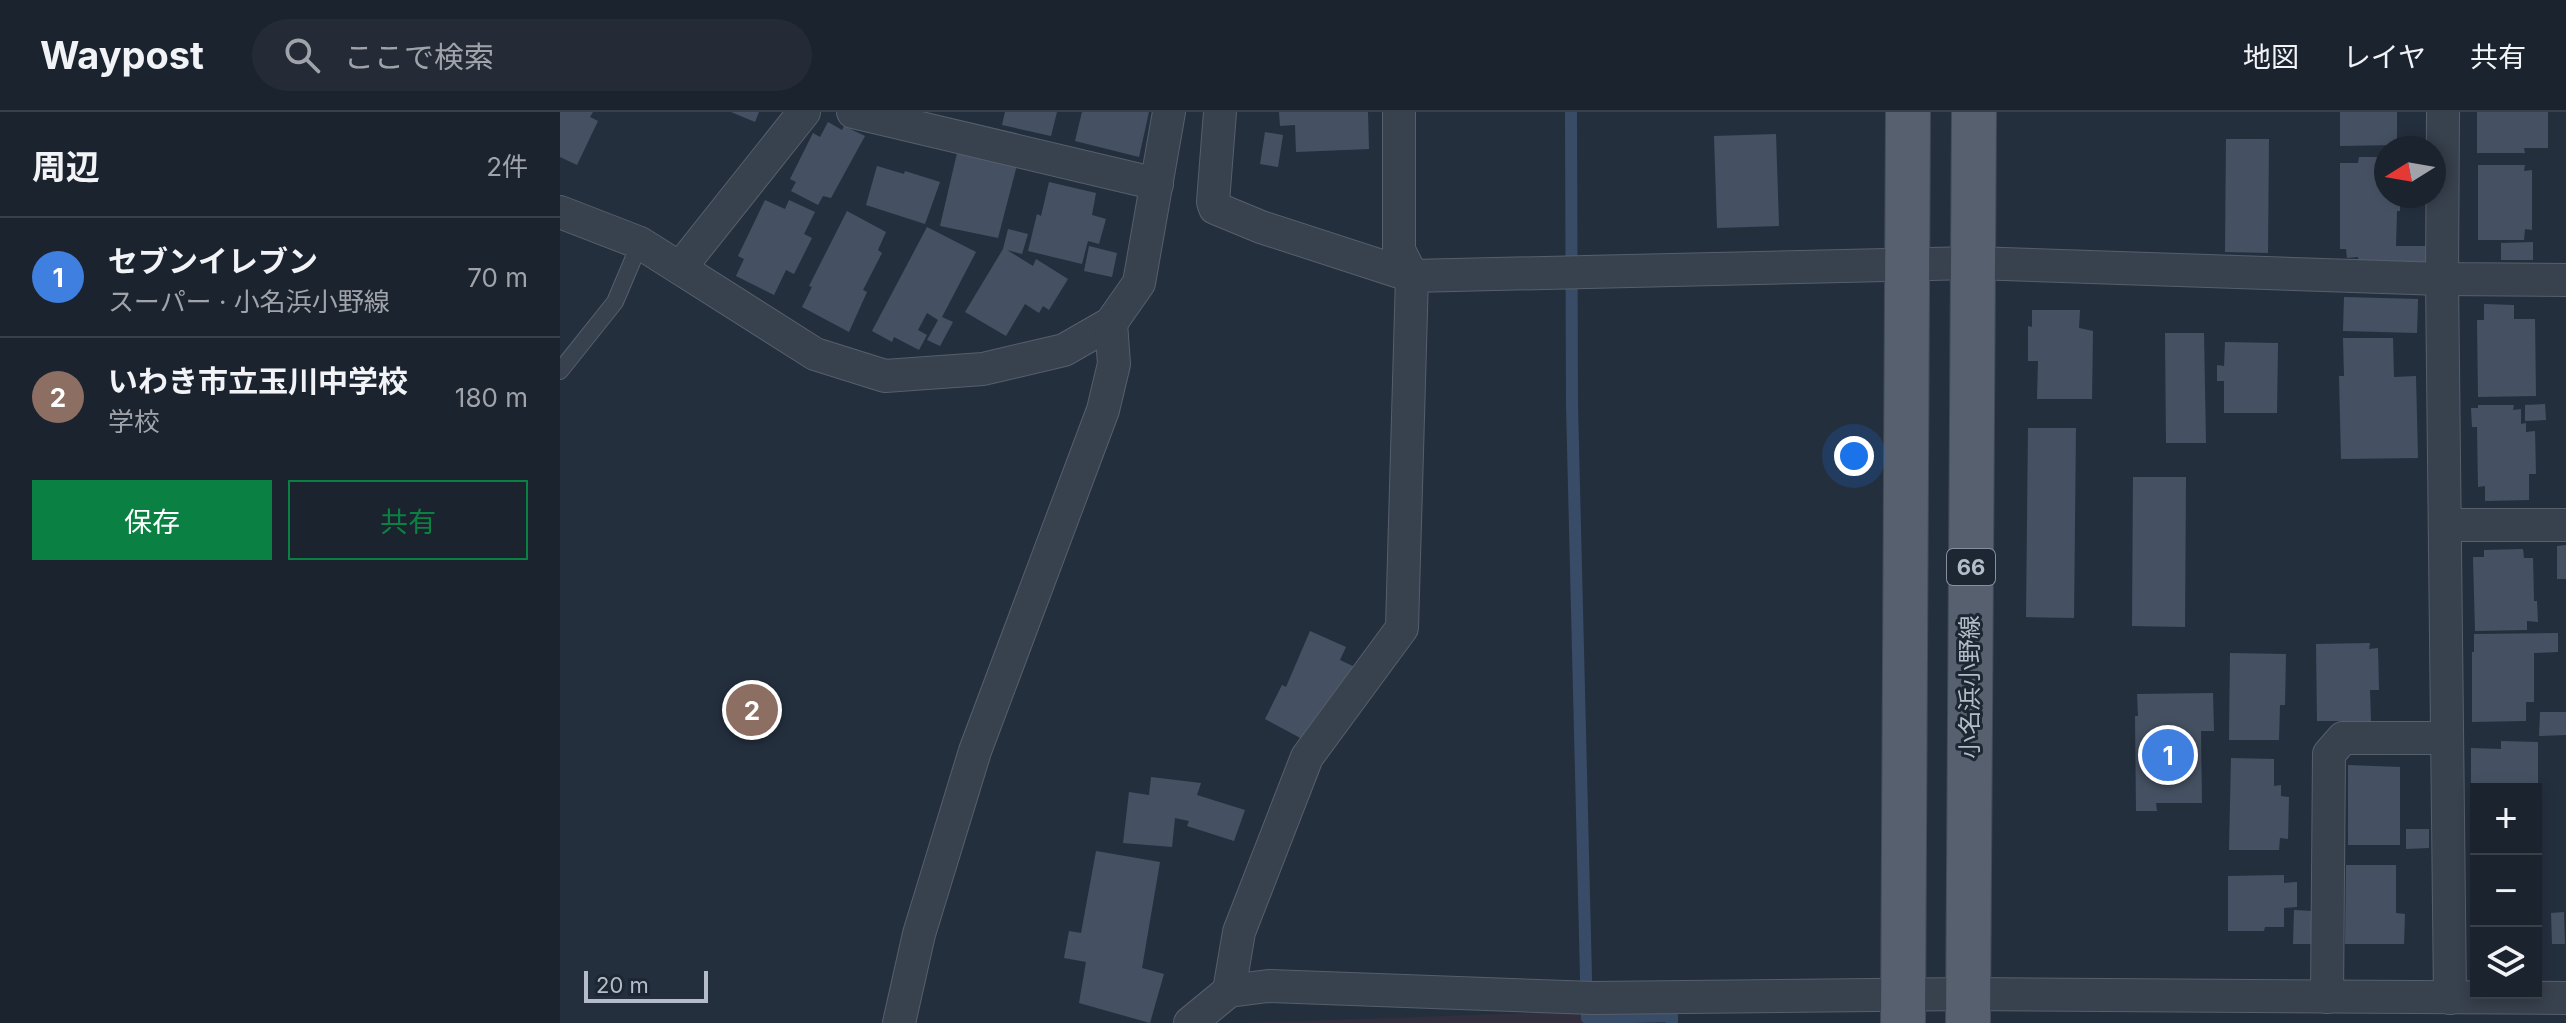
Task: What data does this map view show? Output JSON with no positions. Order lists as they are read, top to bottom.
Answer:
{
  "streets": {
    "main road": ["66", "小名浜小野線"]
  },
  "scale_bar": "20 m",
  "north": "left",
  "page": {
    "header": "Waypost",
    "search": "ここで検索",
    "nav": ["地図", "レイヤ", "共有"],
    "heading": ["周辺", "2件"],
    "list": [
      {
        "mark": "1",
        "name": "セブンイレブン",
        "note": "スーパー · 小名浜小野線",
        "value": "70 m"
      },
      {
        "mark": "2",
        "name": "いわき市立玉川中学校",
        "note": "学校",
        "value": "180 m"
      }
    ],
    "buttons": ["保存", "共有"],
    "pins": ["2", "1"],
    "map_buttons": ["+", "−"],
    "scale": "20 m"
  }
}
